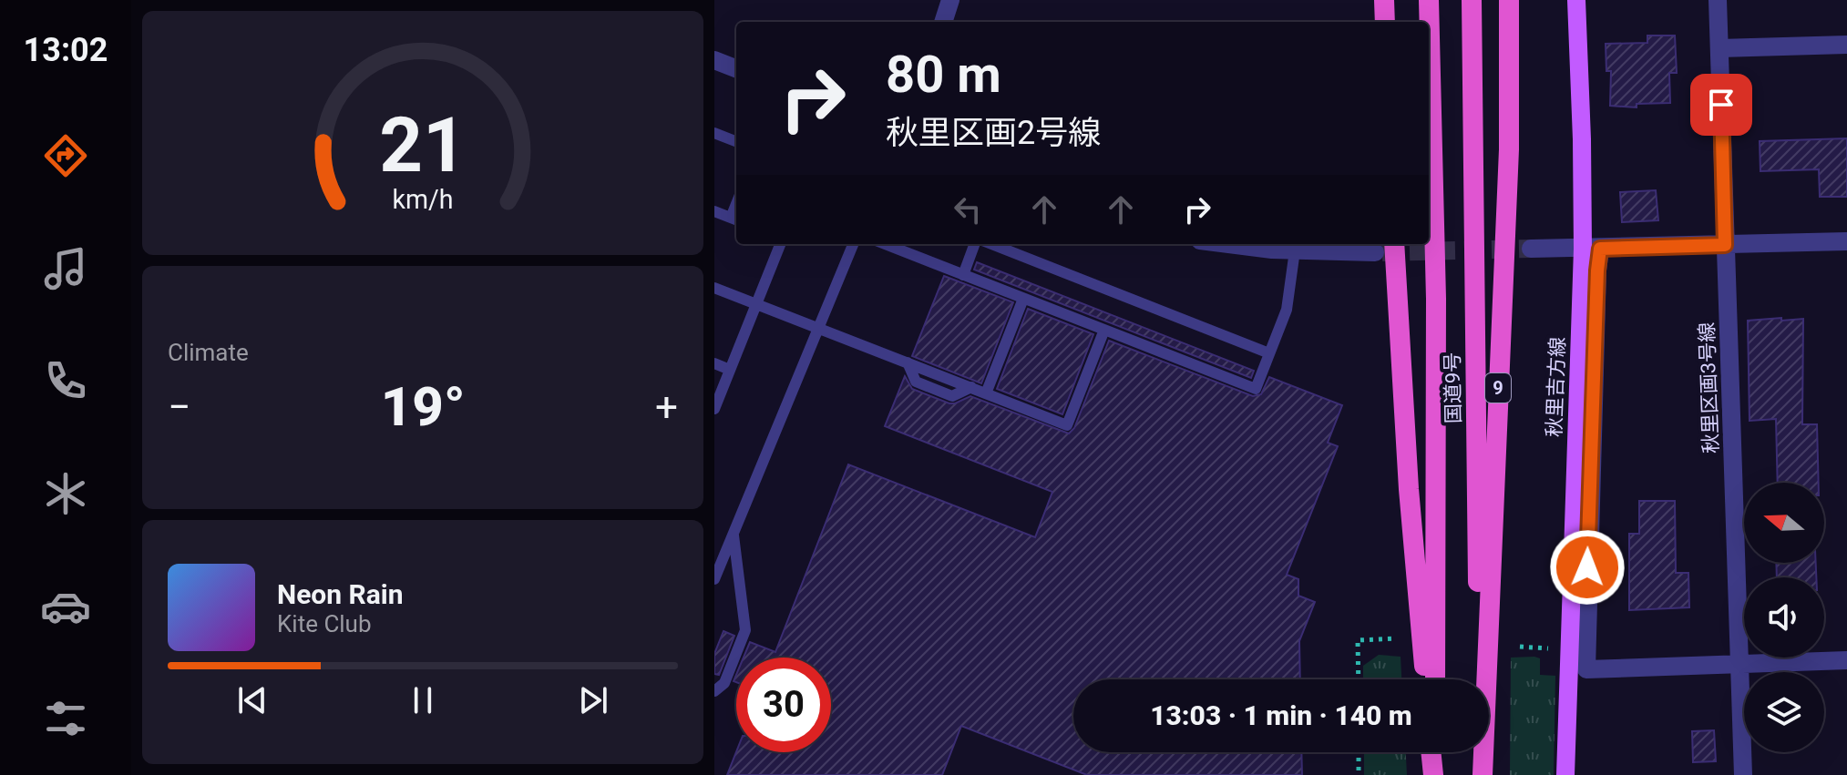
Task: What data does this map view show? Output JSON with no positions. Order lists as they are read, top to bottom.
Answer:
{
  "streets": {
    "highway": ["国道9号", "9"],
    "main road": ["秋里吉方線"],
    "street": ["秋里区画3号線"]
  },
  "crossings": [
    ["国道9号", "9"]
  ],
  "north": "left",
  "page": {
    "tabs": "13:02",
    "turn": ["80 m", "秋里区画2号線"],
    "tile": "Climate",
    "heat": ["−", "19°", "+"],
    "song": ["Neon Rain", "Kite Club"],
    "limit": "30",
    "trip": "13:03 · 1 min · 140 m",
    "gauge": ["21", "km/h"]
  }
}
